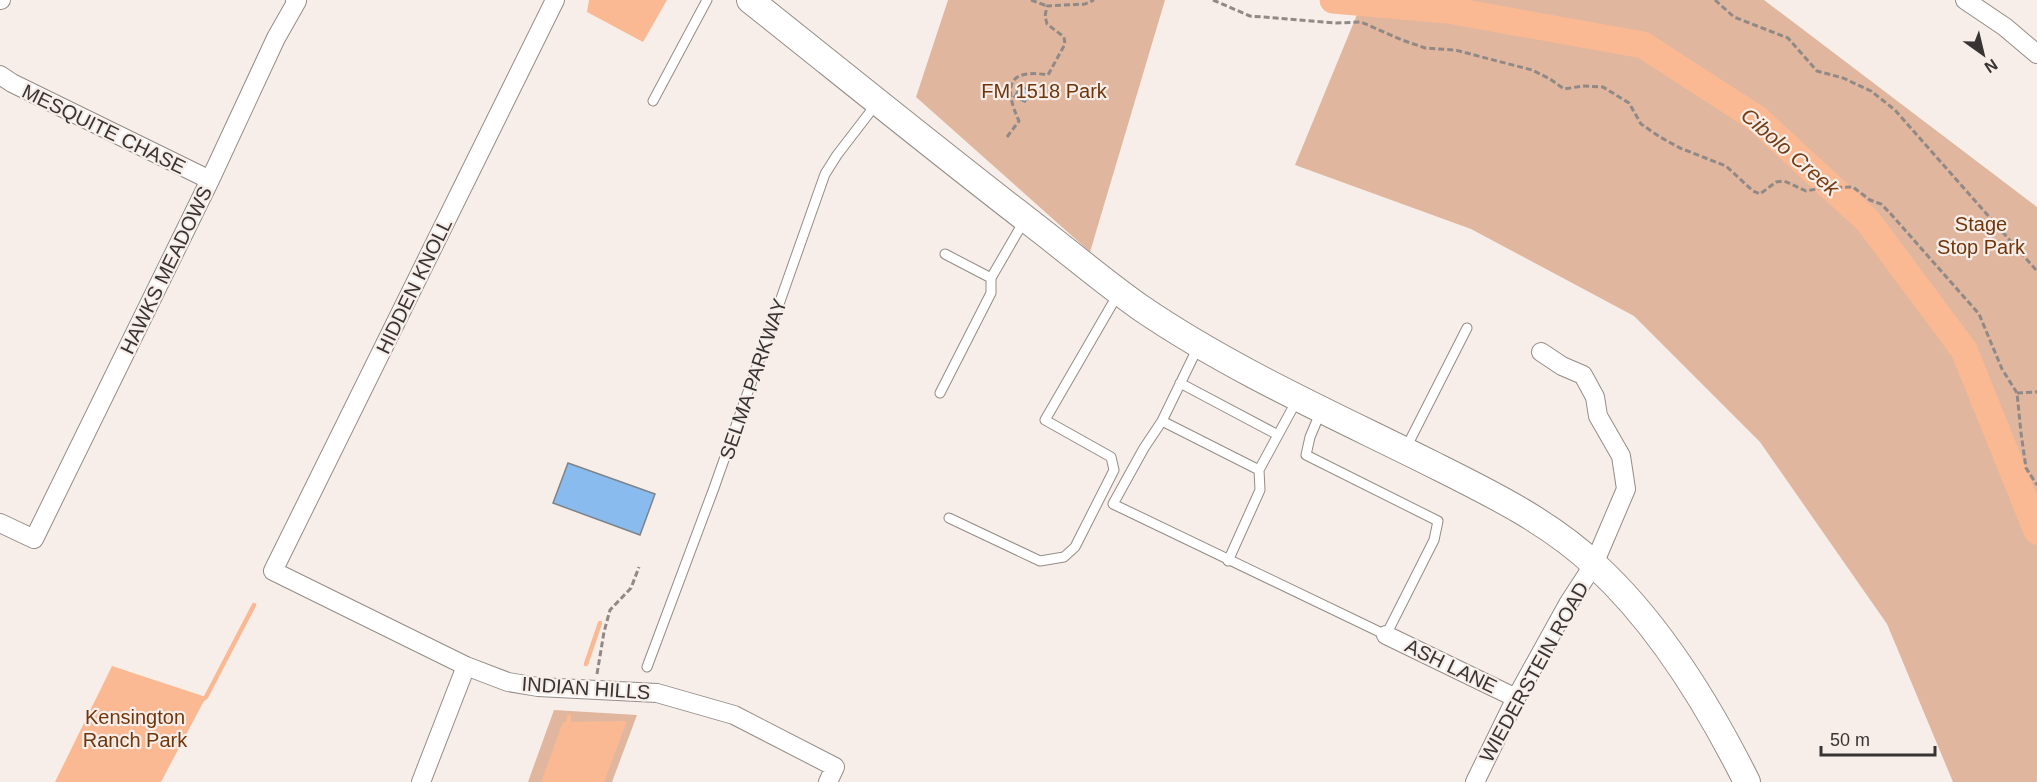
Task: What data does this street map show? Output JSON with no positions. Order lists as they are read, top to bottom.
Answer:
{
  "streets": {
    "street": [
      "MESQUITE CHASE",
      "HAWKS MEADOWS",
      "HIDDEN KNOLL",
      "ASH LANE",
      "WIEDERSTEIN ROAD",
      "INDIAN HILLS"
    ],
    "lane": ["SELMA PARKWAY"]
  },
  "crossings": [
    ["MESQUITE CHASE", "HAWKS MEADOWS"],
    ["HIDDEN KNOLL", "INDIAN HILLS"],
    ["ASH LANE", "WIEDERSTEIN ROAD"]
  ],
  "water": ["Cibolo Creek"],
  "parks": ["FM 1518 Park", "Stage Stop Park", "Kensington Ranch Park"],
  "scale_bar": "50 m",
  "north": "bottom right"
}
